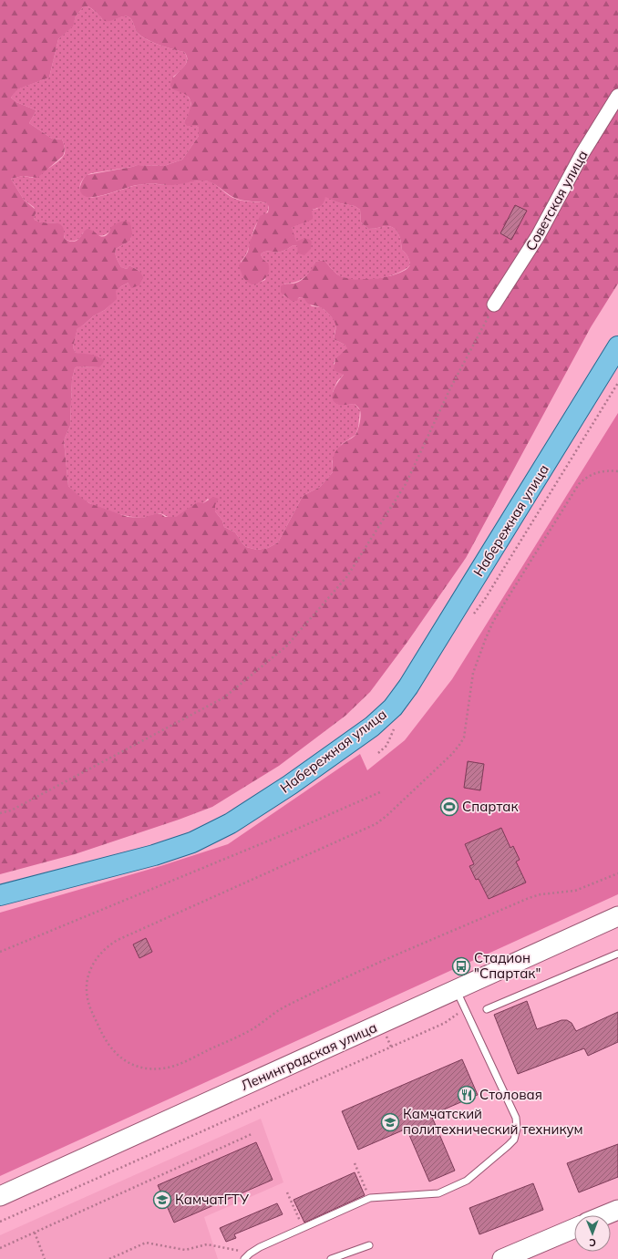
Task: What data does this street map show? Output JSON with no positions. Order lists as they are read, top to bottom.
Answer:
{
  "streets": {
    "main road": ["Набережная улица", "Ленинградская улица"],
    "street": ["Советская улица"]
  },
  "places": {
    "sports": ["Спартак"],
    "bus stop": ["Стадион \"Спартак\""],
    "restaurant": ["Столовая"],
    "school or university": ["Камчатский политехнический техникум", "КамчатГТУ"]
  },
  "north": "bottom"
}
